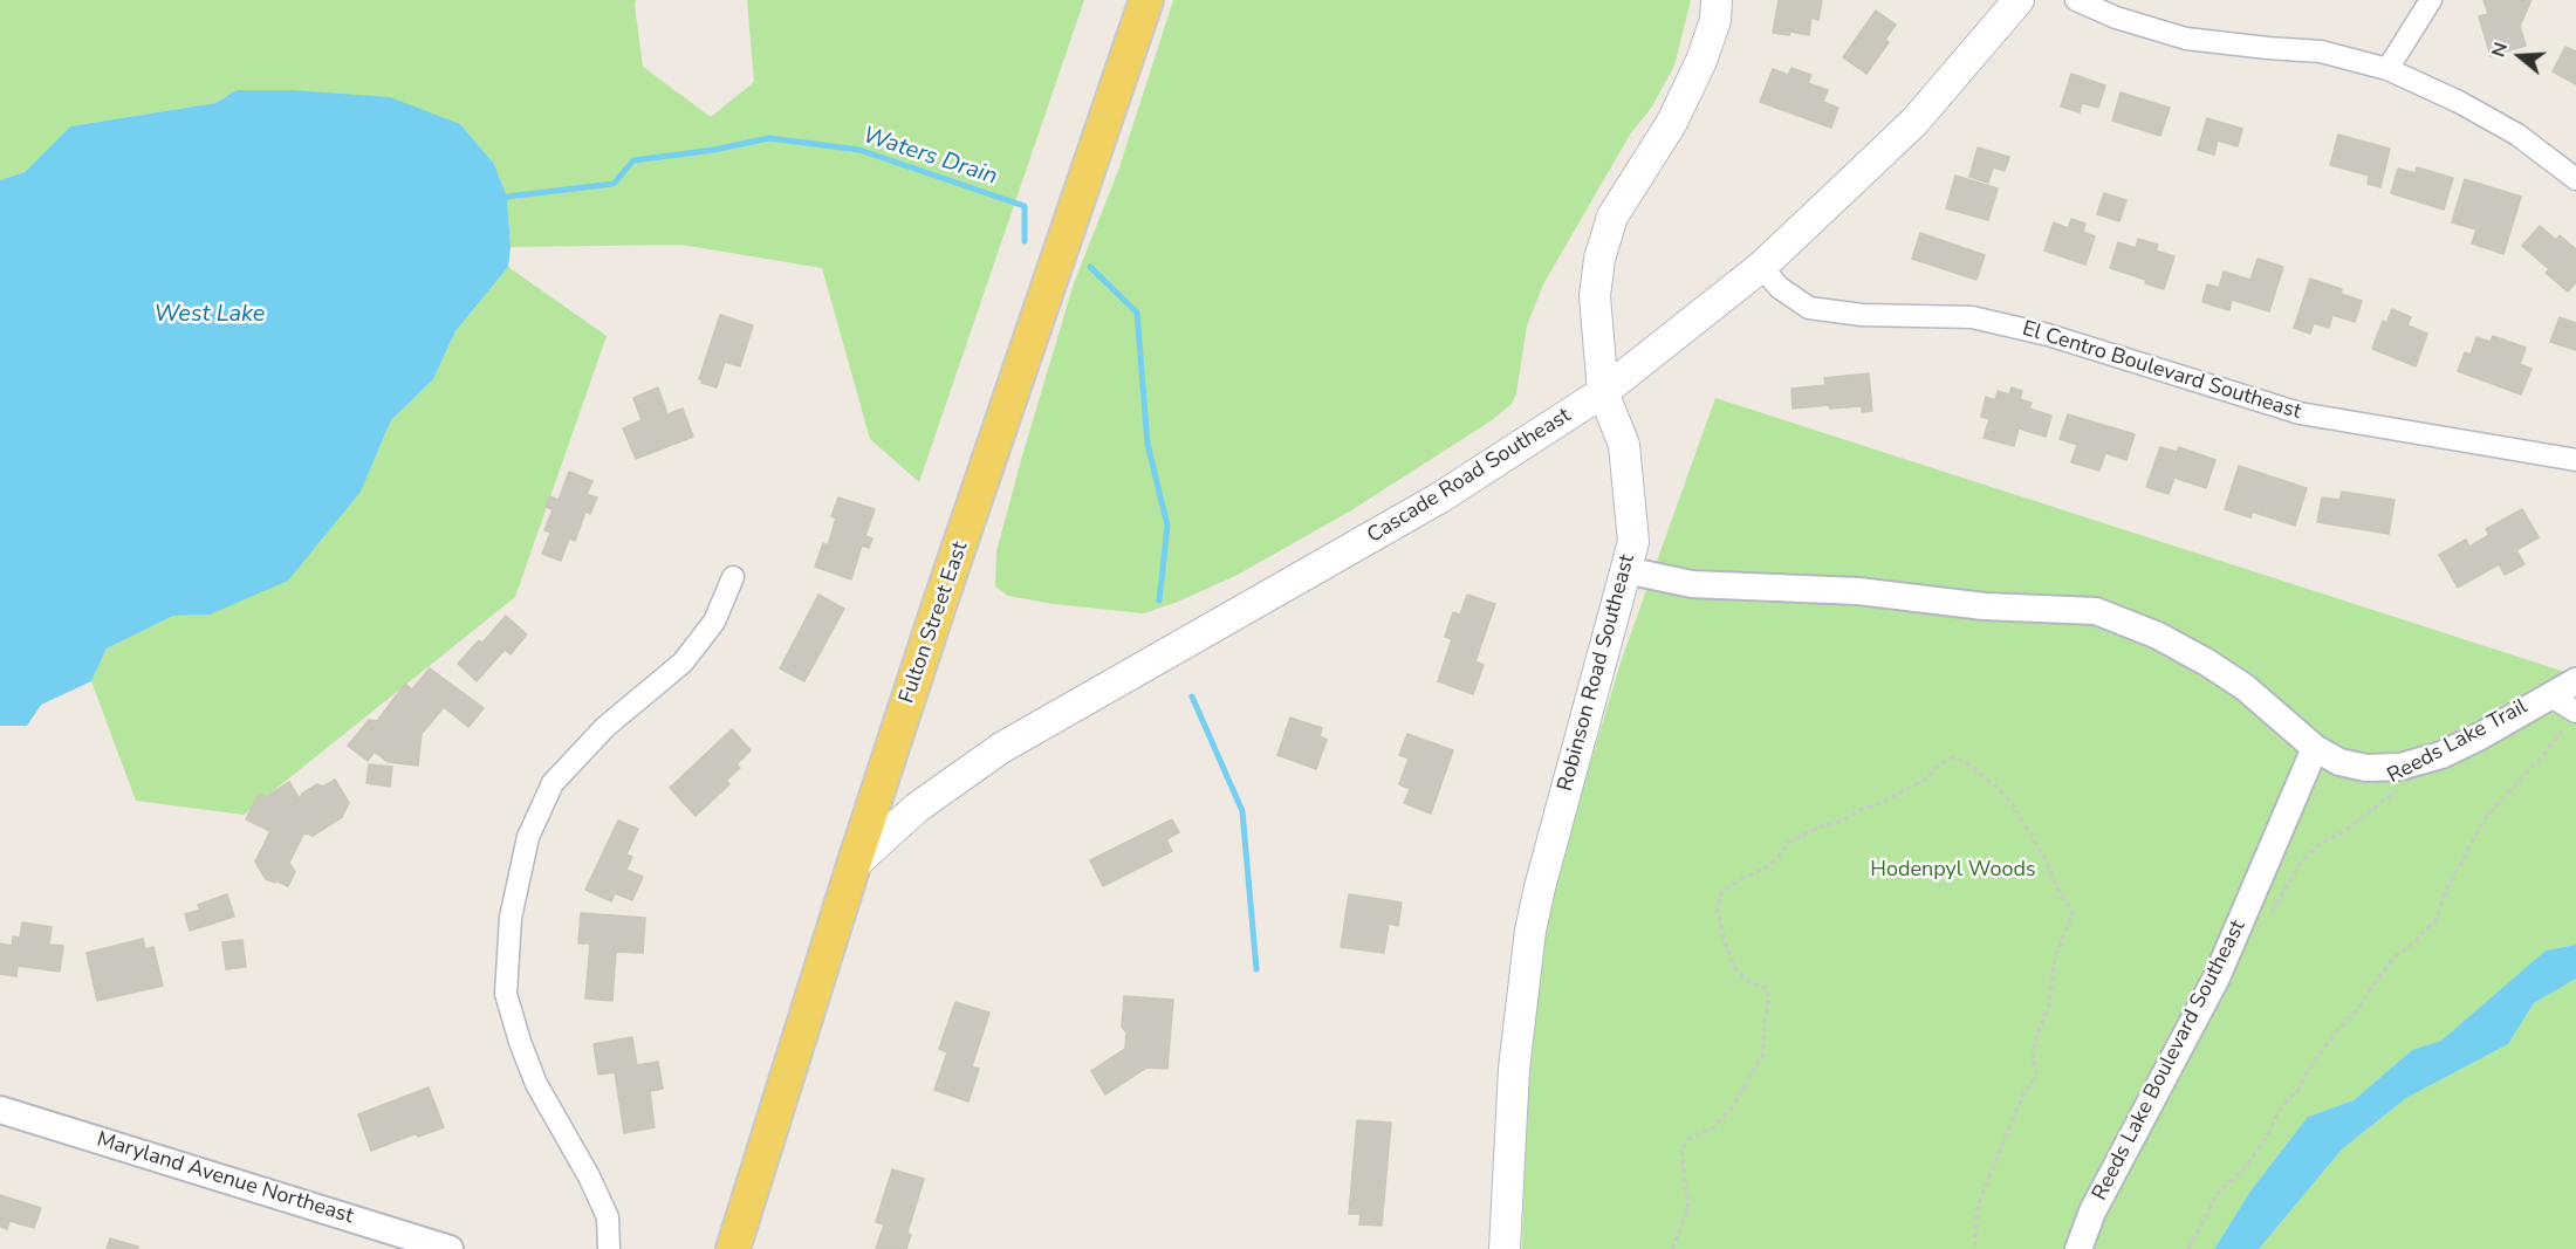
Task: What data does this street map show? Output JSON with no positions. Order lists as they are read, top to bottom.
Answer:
{
  "streets": {
    "main road": ["Cascade Road Southeast", "Fulton Street East", "Robinson Road Southeast"],
    "street": ["El Centro Boulevard Southeast", "Reeds Lake Boulevard Southeast", "Maryland Avenue Northeast"],
    "path": ["Reeds Lake Trail"]
  },
  "crossings": [
    ["El Centro Boulevard Southeast", "Cascade Road Southeast"],
    ["Cascade Road Southeast", "Fulton Street East"],
    ["Cascade Road Southeast", "Robinson Road Southeast"]
  ],
  "water": ["Waters Drain", "West Lake"],
  "parks": ["Hodenpyl Woods"],
  "north": "left"
}
